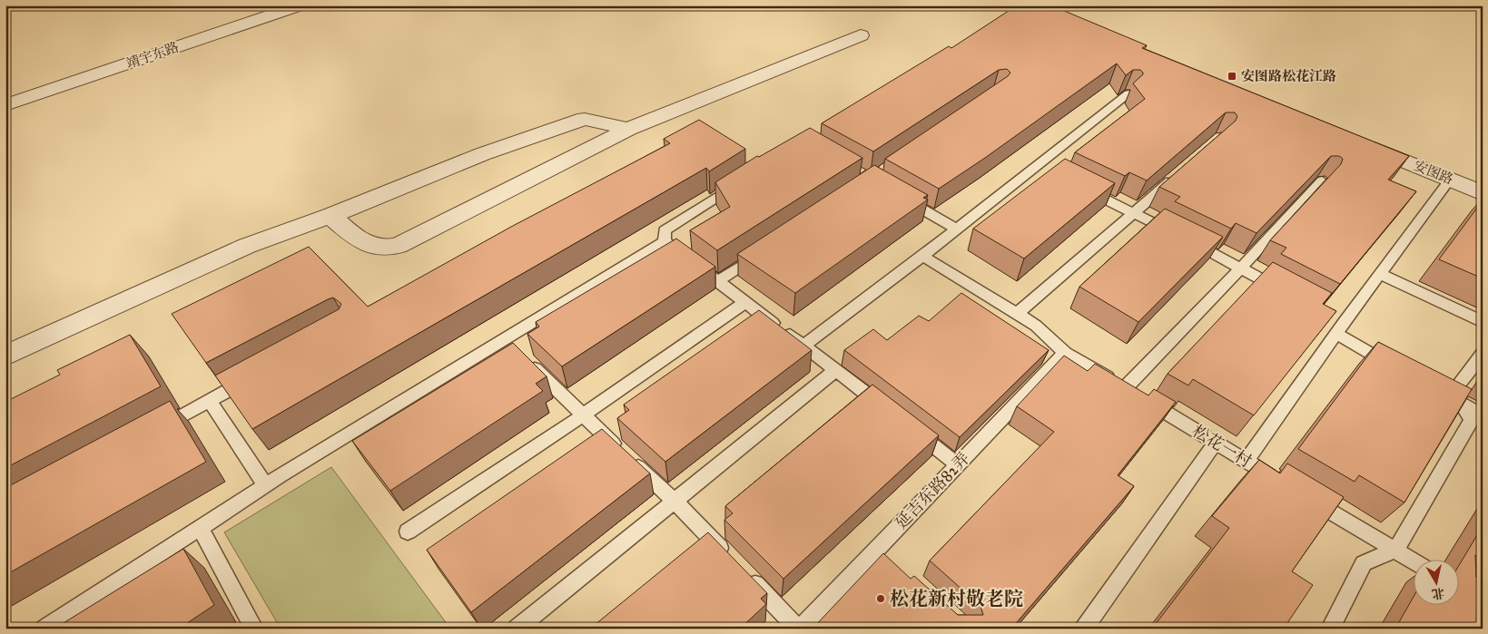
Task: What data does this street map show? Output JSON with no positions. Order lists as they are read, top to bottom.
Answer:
{
  "streets": {
    "street": ["靖宇东路", "安图路"],
    "lane": ["松花一村", "延吉东路82弄"]
  },
  "crossings": [
    ["松花一村", "延吉东路82弄"]
  ],
  "places": {
    "transit": ["安图路松花江路"],
    "other": ["松花新村敬老院"]
  },
  "north": "bottom"
}
